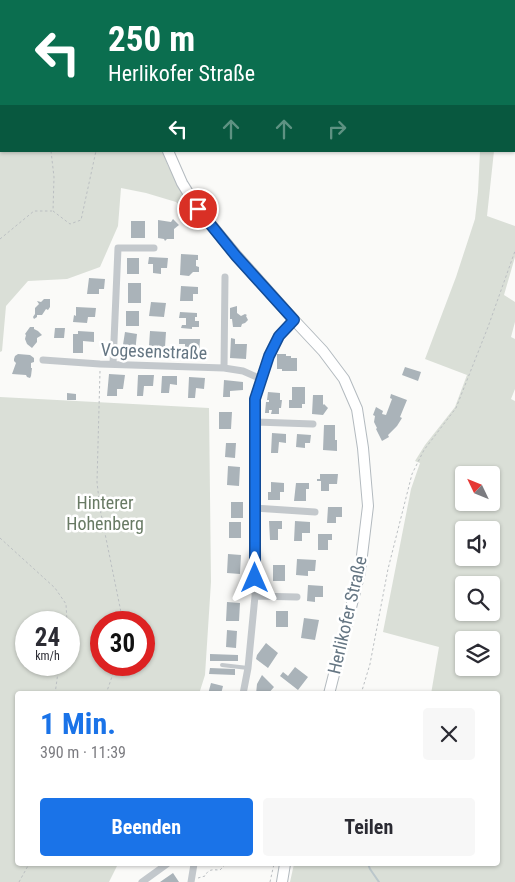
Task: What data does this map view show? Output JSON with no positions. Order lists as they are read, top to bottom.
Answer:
{
  "streets": {
    "main road": ["Herlikofer Straße"],
    "street": ["Vogesenstraße"]
  },
  "parks": ["Hinterer Hohenberg"],
  "north": "top left",
  "page": {
    "turn": ["250 m", "Herlikofer Straße"],
    "speed": "24 km/h",
    "limit": "30",
    "heading": ["1 Min.", "390 m · 11:39"],
    "buttons": ["Beenden", "Teilen"]
  }
}
